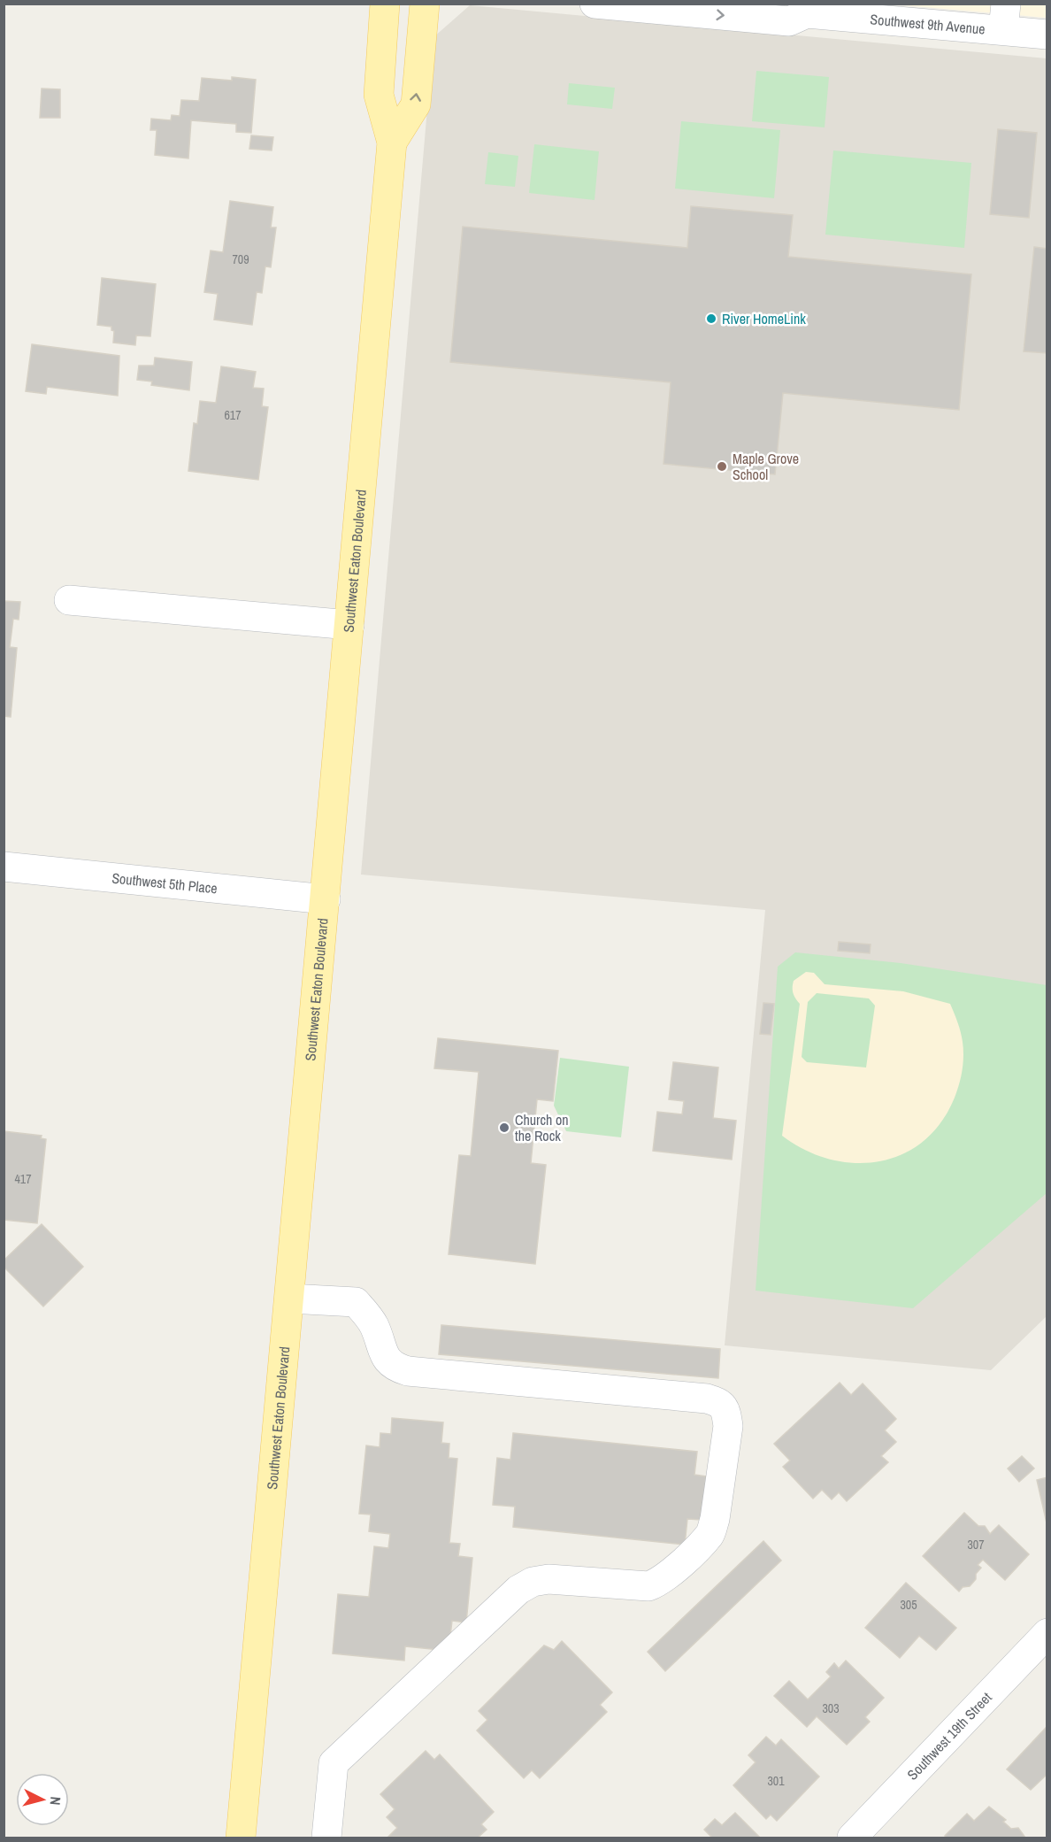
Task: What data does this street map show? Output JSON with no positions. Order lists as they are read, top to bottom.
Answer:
{
  "streets": {
    "main road": ["Southwest Eaton Boulevard"],
    "street": ["Southwest 9th Avenue", "Southwest 5th Place", "Southwest 19th Street"]
  },
  "crossings": [
    ["Southwest Eaton Boulevard", "Southwest 5th Place"]
  ],
  "one_way": ["Southwest 9th Avenue"],
  "places": ["River HomeLink", "Maple Grove School", "Church on the Rock"],
  "house_numbers": [
    "709",
    "617",
    "417",
    "307",
    "305",
    "303",
    "301"
  ],
  "north": "right"
}
